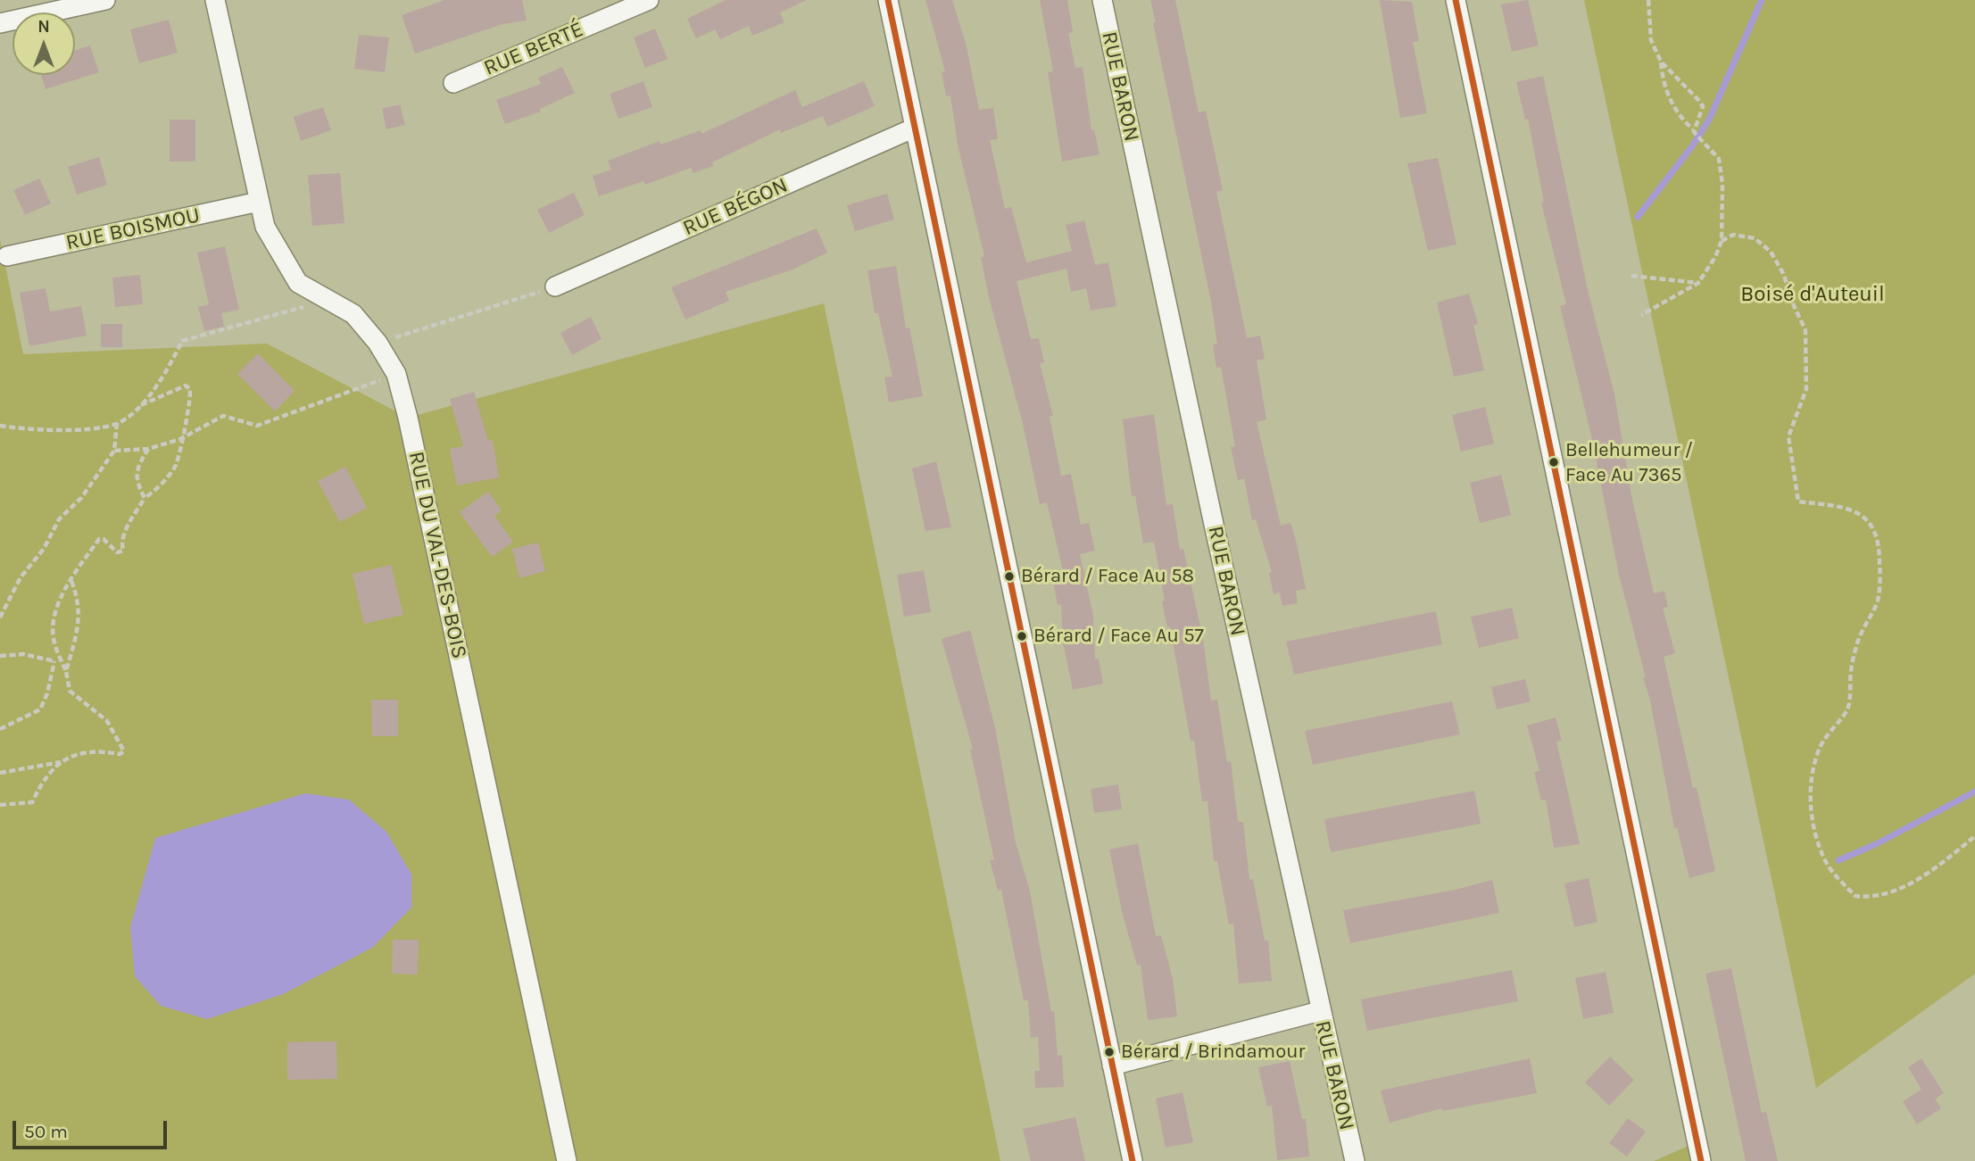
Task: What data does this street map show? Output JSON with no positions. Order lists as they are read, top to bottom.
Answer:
{
  "streets": {
    "street": [
      "RUE BERTÉ",
      "RUE BARON",
      "RUE BÉGON",
      "RUE BOISMOU",
      "RUE DU VAL-DES-BOIS"
    ]
  },
  "crossings": [
    ["RUE BOISMOU", "RUE DU VAL-DES-BOIS"]
  ],
  "parks": ["Boisé d'Auteuil"],
  "places": [
    "Bellehumeur / Face Au 7365",
    "Bérard / Face Au 58",
    "Bérard / Face Au 57",
    "Bérard / Brindamour"
  ],
  "scale_bar": "50 m",
  "north": "top"
}
